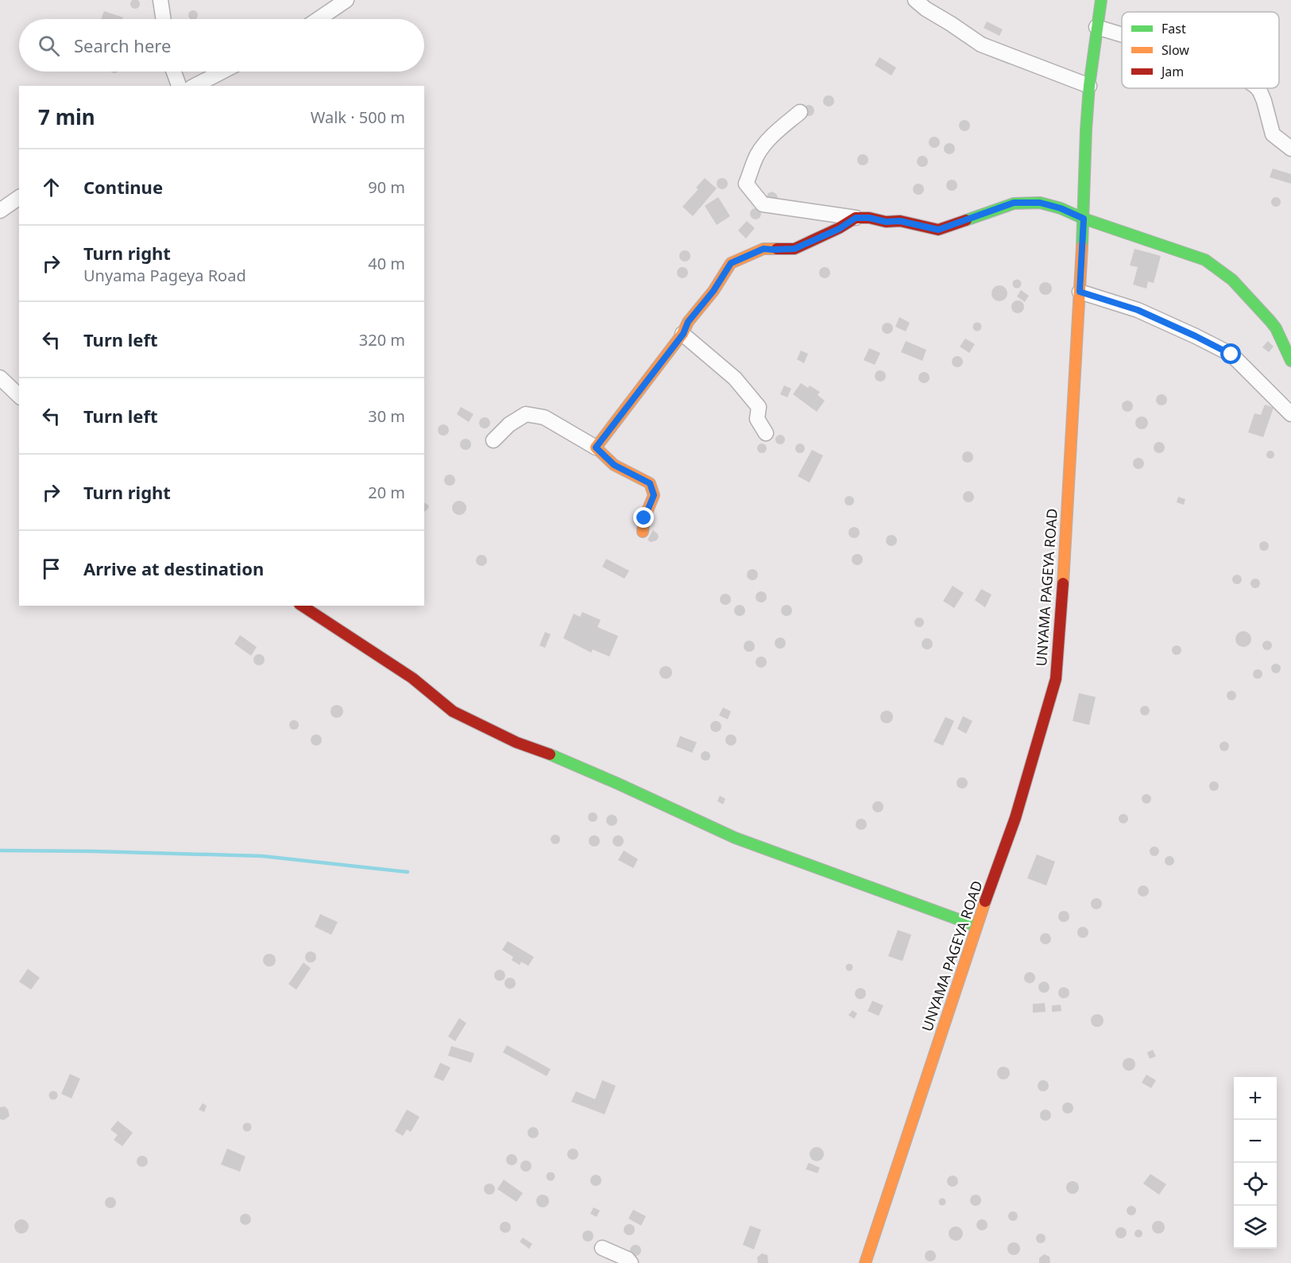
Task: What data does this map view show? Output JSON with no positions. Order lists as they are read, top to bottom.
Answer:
{
  "streets": {
    "street": ["UNYAMA PAGEYA ROAD"]
  },
  "legend": ["Fast", "Slow", "Jam"],
  "page": {
    "search": "Search here",
    "heading": ["7 min", "Walk · 500 m"],
    "list": [
      ["Continue", "90 m"],
      ["Turn right", "Unyama Pageya Road", "40 m"],
      ["Turn left", "320 m"],
      ["Turn left", "30 m"],
      ["Turn right", "20 m"],
      "Arrive at destination"
    ],
    "map_buttons": ["+", "−"]
  }
}
